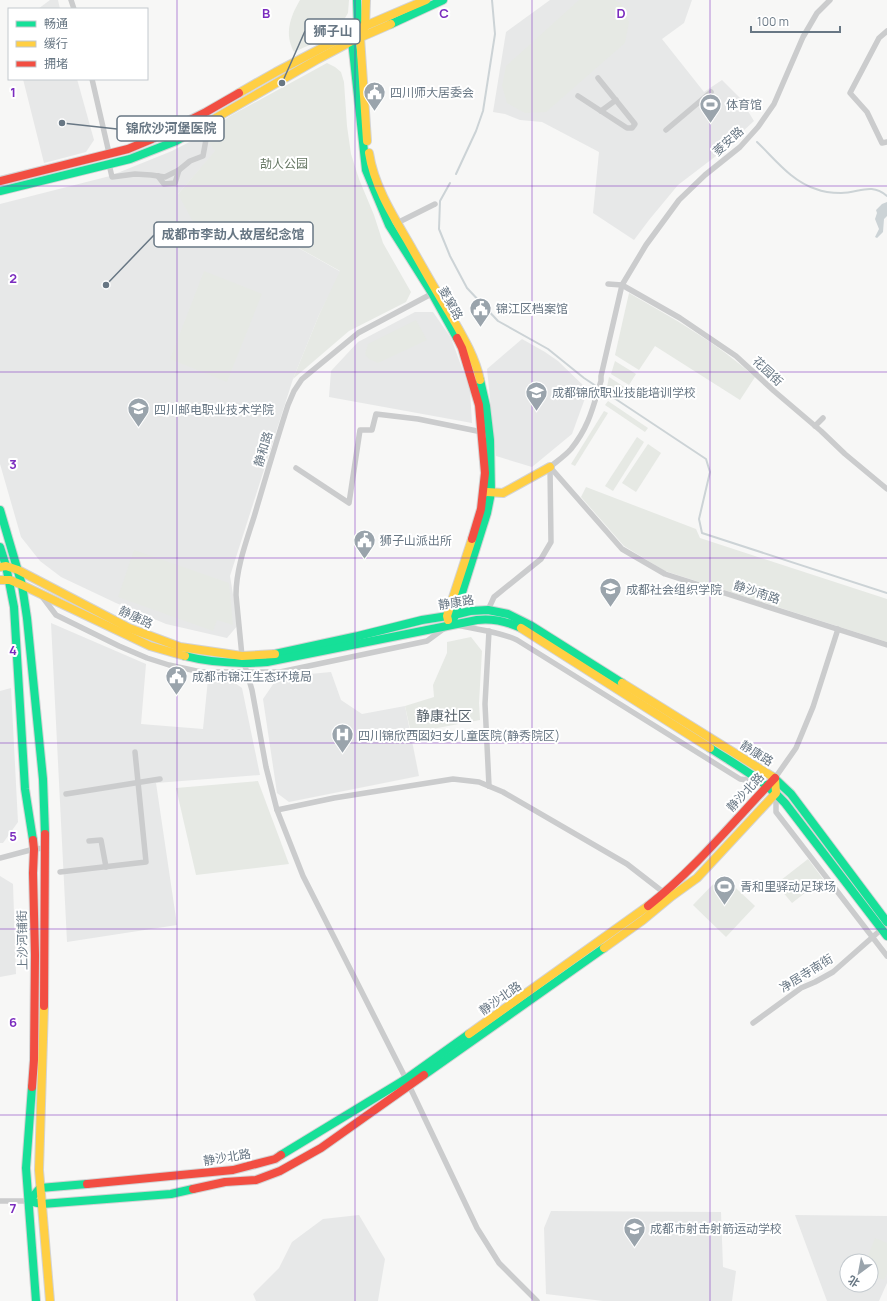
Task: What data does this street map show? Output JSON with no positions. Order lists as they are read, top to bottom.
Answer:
{
  "streets": {
    "street": [
      "菱安路",
      "菱窠路",
      "花园街",
      "静和路",
      "静沙南路",
      "静康路",
      "静沙北路",
      "上沙河铺街",
      "净居寺南街"
    ]
  },
  "crossings": [
    ["菱安路", "花园街"],
    ["菱安路", "静沙南路"],
    ["菱窠路", "静和路"],
    ["菱窠路", "静康路"],
    ["静和路", "静康路"],
    ["静和路", "静沙北路"],
    ["静康路", "静沙北路"],
    ["静康路", "上沙河铺街"],
    ["静康路", "净居寺南街"],
    ["静沙北路", "上沙河铺街"]
  ],
  "districts": ["静康社区"],
  "parks": ["劼人公园"],
  "places": {
    "other": ["狮子山", "锦欣沙河堡医院", "成都市李劼人故居纪念馆"],
    "public building": [
      "四川师大居委会",
      "锦江区档案馆",
      "狮子山派出所",
      "成都市锦江生态环境局"
    ],
    "sports": ["体育馆", "青和里驿动足球场"],
    "school or university": [
      "成都锦欣职业技能培训学校",
      "四川邮电职业技术学院",
      "成都社会组织学院",
      "成都市射击射箭运动学校"
    ],
    "hospital": ["四川锦欣西囡妇女儿童医院(静秀院区)"]
  },
  "legend": ["畅通", "缓行", "拥堵"],
  "scale_bar": "100 m",
  "north": "bottom left",
  "grid": {
    "columns": ["B", "C", "D"],
    "rows": [
      "1",
      "2",
      "3",
      "4",
      "5",
      "6",
      "7"
    ]
  }
}
